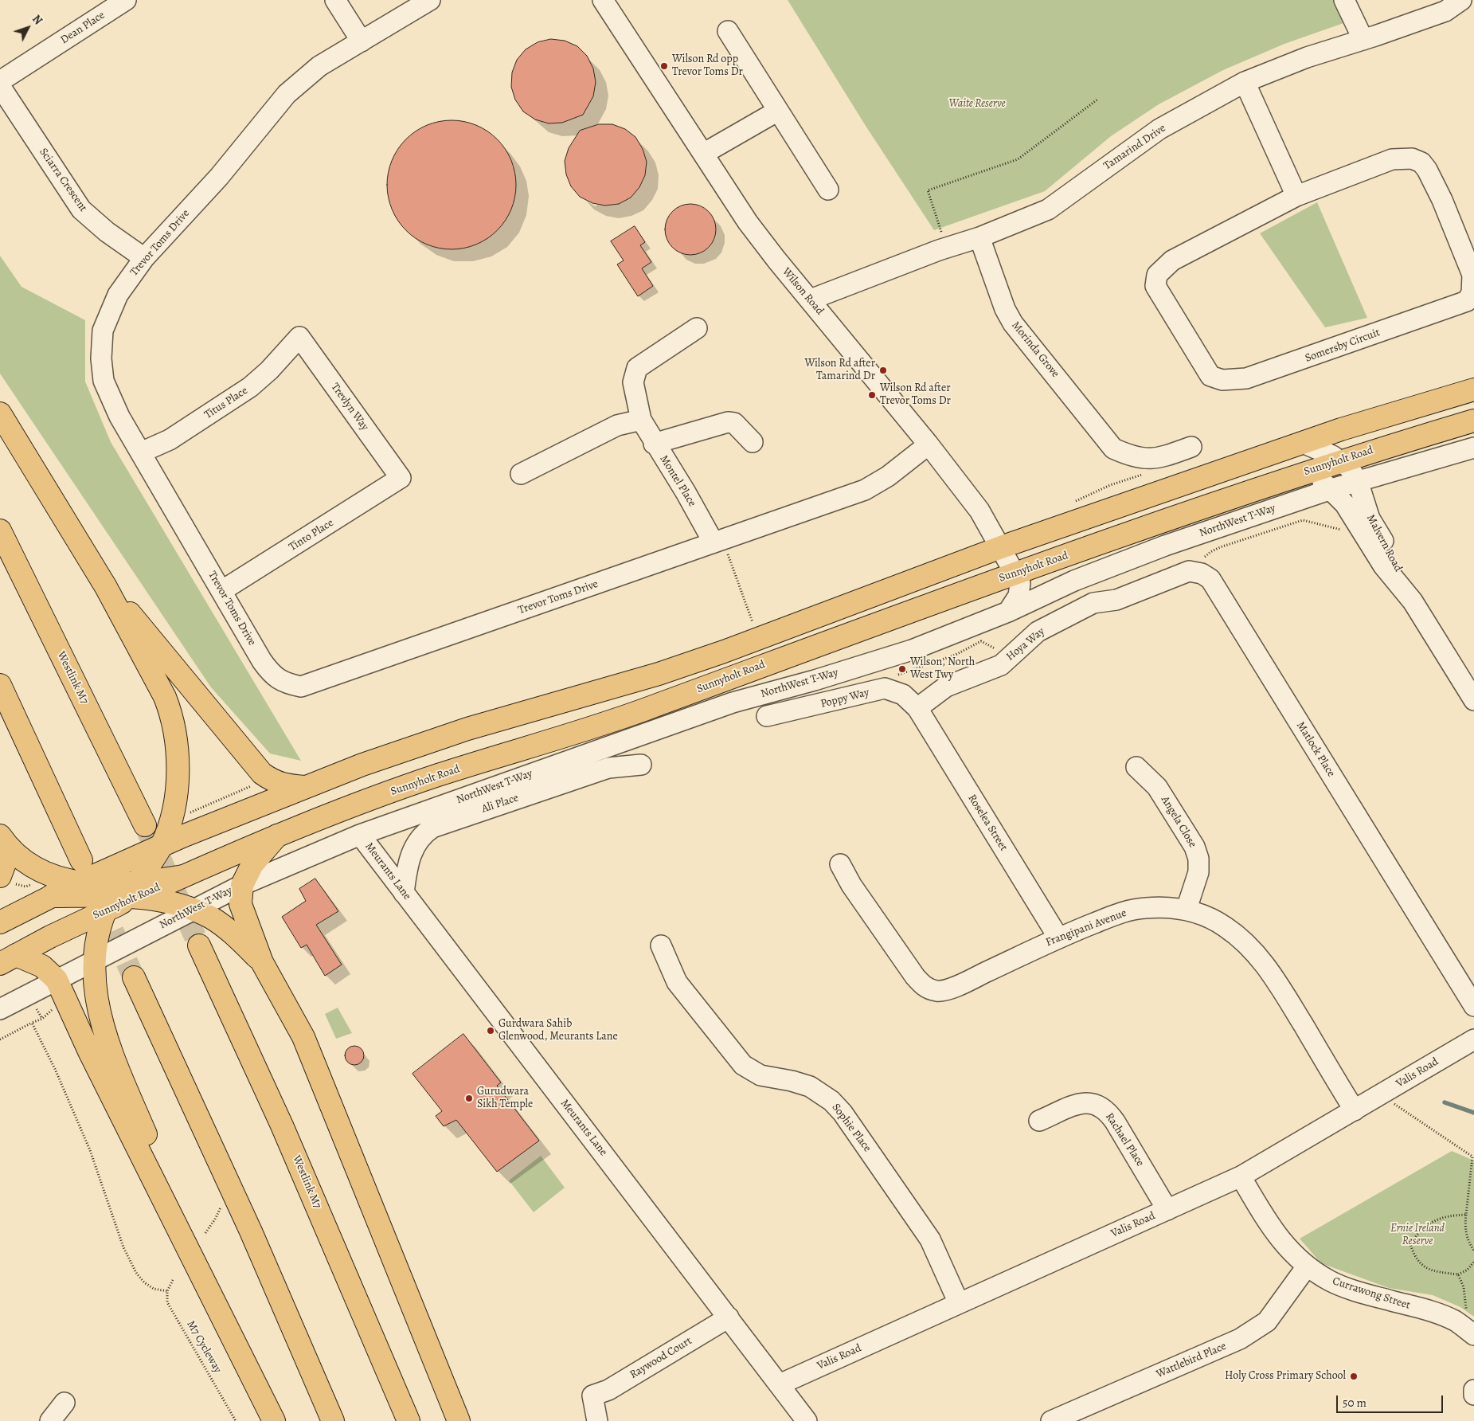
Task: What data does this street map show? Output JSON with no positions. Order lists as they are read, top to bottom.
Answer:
{
  "streets": {
    "main road": ["Sunnyholt Road", "Westlink M7"],
    "street": [
      "Dean Place",
      "Tamarind Drive",
      "Sciarra Crescent",
      "Trevor Toms Drive",
      "Wilson Road",
      "Somersby Circuit",
      "Morinda Grove",
      "Titus Place",
      "Trevlyn Way",
      "Montel Place",
      "NorthWest T-Way",
      "Tinto Place",
      "Malvern Road",
      "Hoya Way",
      "Poppy Way",
      "Matlock Place",
      "Ali Place",
      "Angela Close",
      "Roselea Street",
      "Meurants Lane",
      "Frangipani Avenue",
      "Valis Road",
      "Sophie Place",
      "Rachael Place",
      "Currawong Street",
      "Raywood Court",
      "Wattlebird Place"
    ],
    "path": ["M7 Cycleway"]
  },
  "crossings": [
    ["Tamarind Drive", "Wilson Road"],
    ["Tamarind Drive", "Morinda Grove"],
    ["Sciarra Crescent", "Trevor Toms Drive"],
    ["Trevor Toms Drive", "Wilson Road"],
    ["Trevor Toms Drive", "Titus Place"],
    ["Trevor Toms Drive", "Montel Place"],
    ["Trevor Toms Drive", "Tinto Place"],
    ["Wilson Road", "Sunnyholt Road"],
    ["Titus Place", "Trevlyn Way"],
    ["Trevlyn Way", "Tinto Place"],
    ["Sunnyholt Road", "Malvern Road"],
    ["NorthWest T-Way", "Malvern Road"],
    ["NorthWest T-Way", "Meurants Lane"],
    ["Hoya Way", "Poppy Way"],
    ["Hoya Way", "Matlock Place"],
    ["Hoya Way", "Roselea Street"],
    ["Poppy Way", "Roselea Street"],
    ["Ali Place", "Meurants Lane"],
    ["Angela Close", "Frangipani Avenue"],
    ["Roselea Street", "Frangipani Avenue"],
    ["Meurants Lane", "Valis Road"],
    ["Meurants Lane", "Raywood Court"],
    ["Frangipani Avenue", "Valis Road"],
    ["Valis Road", "Sophie Place"],
    ["Valis Road", "Rachael Place"],
    ["Valis Road", "Currawong Street"],
    ["Currawong Street", "Wattlebird Place"]
  ],
  "parks": ["Waite Reserve", "Ernie Ireland Reserve"],
  "places": [
    "Wilson Rd opp Trevor Toms Dr",
    "Wilson Rd after Tamarind Dr",
    "Wilson Rd after Trevor Toms Dr",
    "Wilson, North West Twy",
    "Gurdwara Sahib Glenwood, Meurants Lane",
    "Gurudwara Sikh Temple",
    "Holy Cross Primary School"
  ],
  "scale_bar": "50 m",
  "north": "top right"
}
